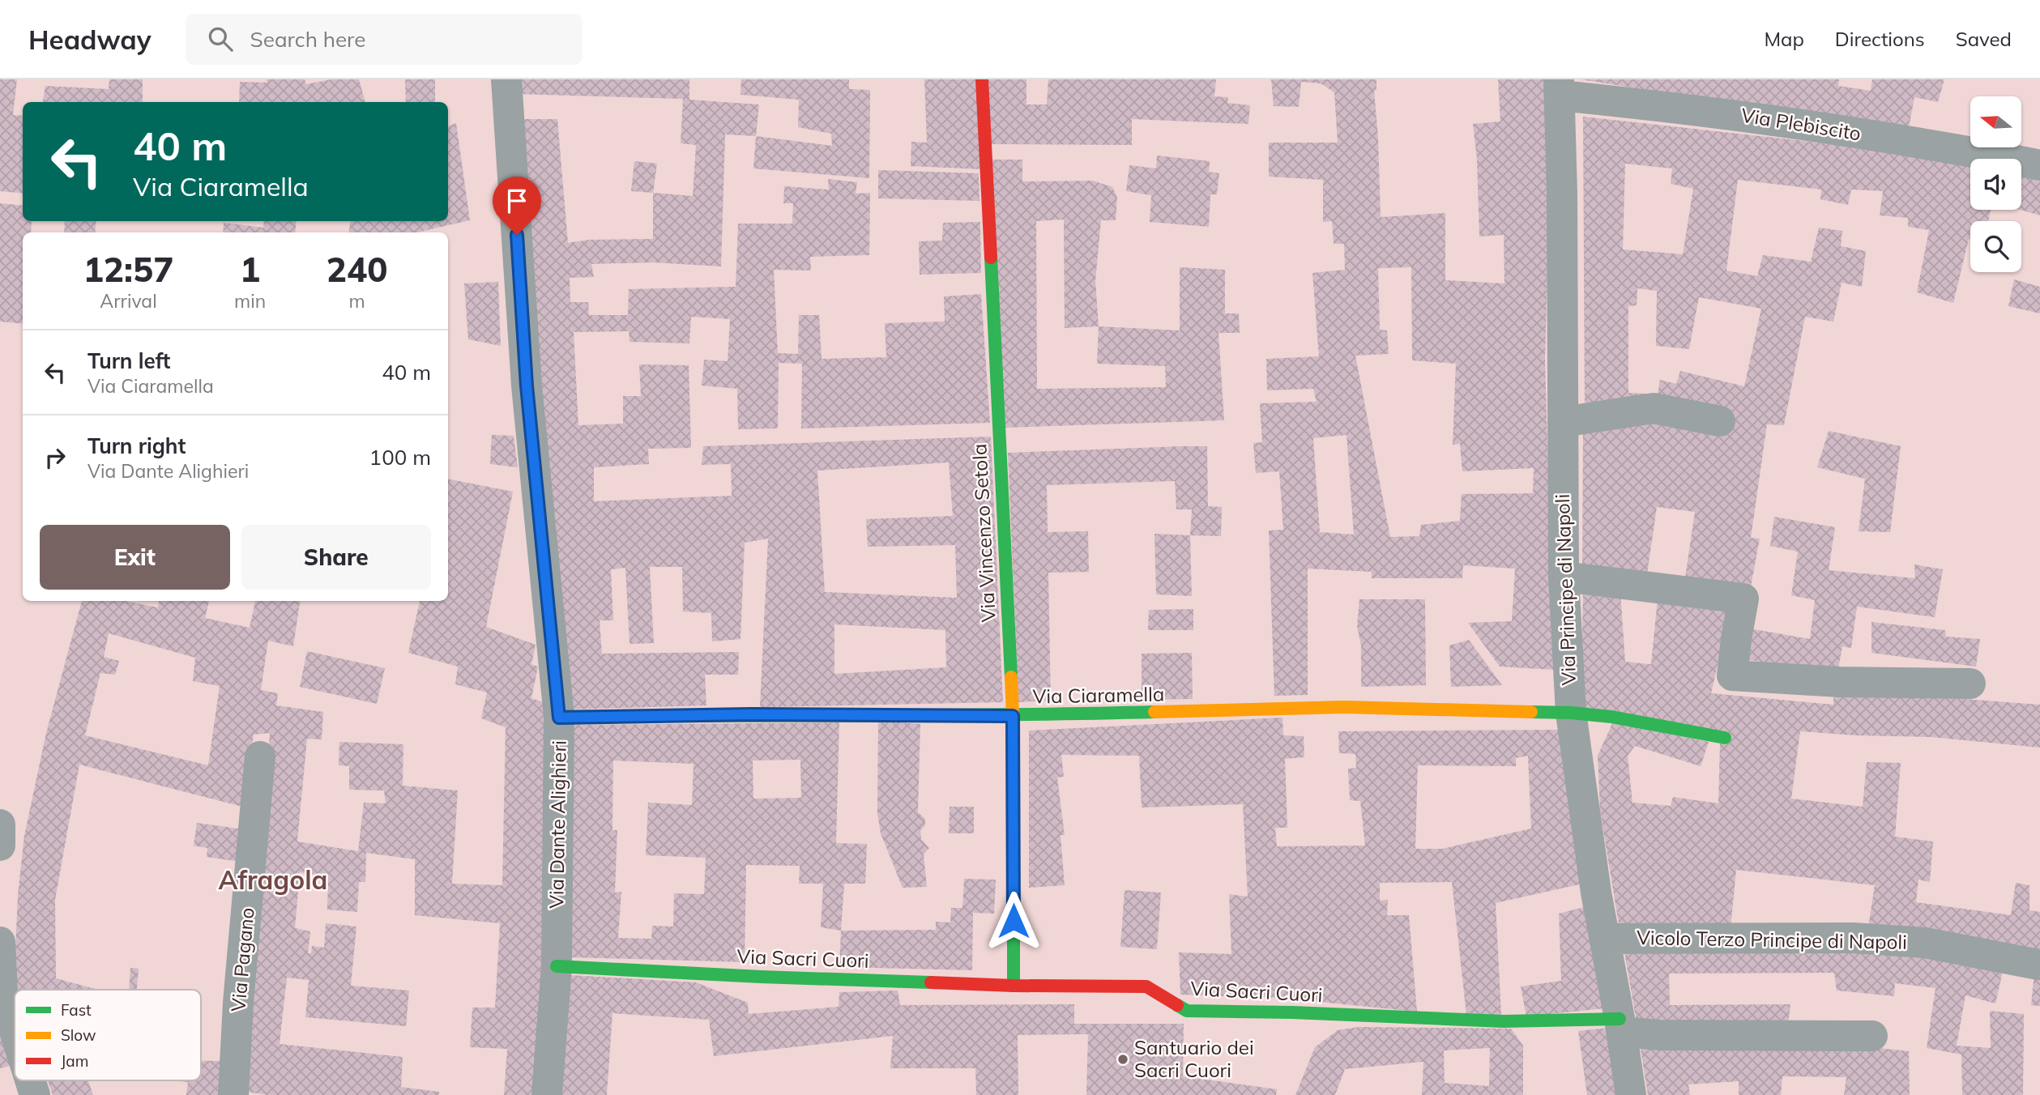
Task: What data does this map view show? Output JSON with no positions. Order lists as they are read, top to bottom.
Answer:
{
  "streets": {
    "street": [
      "Via Plebiscito",
      "Via Vincenzo Setola",
      "Via Principe di Napoli",
      "Via Ciaramella",
      "Via Dante Alighieri",
      "Vicolo Terzo Principe di Napoli",
      "Via Sacri Cuori",
      "Via Pagano"
    ]
  },
  "crossings": [
    ["Via Plebiscito", "Via Principe di Napoli"],
    ["Via Vincenzo Setola", "Via Ciaramella"],
    ["Via Vincenzo Setola", "Via Sacri Cuori"],
    ["Via Principe di Napoli", "Via Ciaramella"],
    ["Via Principe di Napoli", "Vicolo Terzo Principe di Napoli"],
    ["Via Principe di Napoli", "Via Sacri Cuori"],
    ["Via Ciaramella", "Via Dante Alighieri"],
    ["Via Dante Alighieri", "Via Sacri Cuori"]
  ],
  "districts": ["Afragola"],
  "places": ["Santuario dei Sacri Cuori"],
  "legend": ["Fast", "Slow", "Jam"],
  "north": "left",
  "page": {
    "header": "Headway",
    "search": "Search here",
    "nav": ["Map", "Directions", "Saved"],
    "turn": ["40 m", "Via Ciaramella"],
    "eta": [
      "12:57",
      "Arrival",
      "1",
      "min",
      "240",
      "m"
    ],
    "list": [
      {
        "name": "Turn left",
        "note": "Via Ciaramella",
        "value": "40 m"
      },
      {
        "name": "Turn right",
        "note": "Via Dante Alighieri",
        "value": "100 m"
      }
    ],
    "buttons": ["Exit", "Share"]
  }
}
